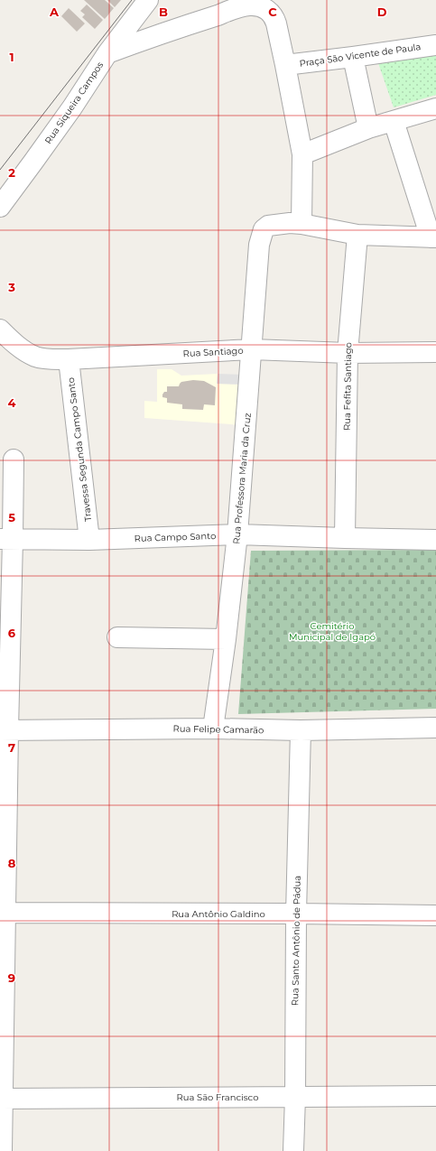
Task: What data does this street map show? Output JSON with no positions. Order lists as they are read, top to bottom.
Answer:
{
  "streets": {
    "street": [
      "Praça São Vicente de Paula",
      "Rua Siqueira Campos",
      "Rua Santiago",
      "Rua Fefita Santiago",
      "Travessa Segunda Campo Santo",
      "Rua Professora Maria da Cruz",
      "Rua Campo Santo",
      "Rua Felipe Camarão",
      "Rua Antônio Galdino",
      "Rua Santo Antônio de Pádua",
      "Rua São Francisco"
    ]
  },
  "crossings": [
    ["Rua Santiago", "Rua Fefita Santiago"],
    ["Rua Santiago", "Travessa Segunda Campo Santo"],
    ["Rua Santiago", "Rua Professora Maria da Cruz"],
    ["Rua Fefita Santiago", "Rua Campo Santo"],
    ["Travessa Segunda Campo Santo", "Rua Campo Santo"],
    ["Rua Professora Maria da Cruz", "Rua Campo Santo"],
    ["Rua Professora Maria da Cruz", "Rua Felipe Camarão"],
    ["Rua Felipe Camarão", "Rua Santo Antônio de Pádua"],
    ["Rua Antônio Galdino", "Rua Santo Antônio de Pádua"],
    ["Rua Santo Antônio de Pádua", "Rua São Francisco"]
  ],
  "parks": ["Cemitério Municipal de Igapó"],
  "grid": {
    "columns": [
      "A",
      "B",
      "C",
      "D"
    ],
    "rows": [
      "1",
      "2",
      "3",
      "4",
      "5",
      "6",
      "7",
      "8",
      "9"
    ]
  }
}
